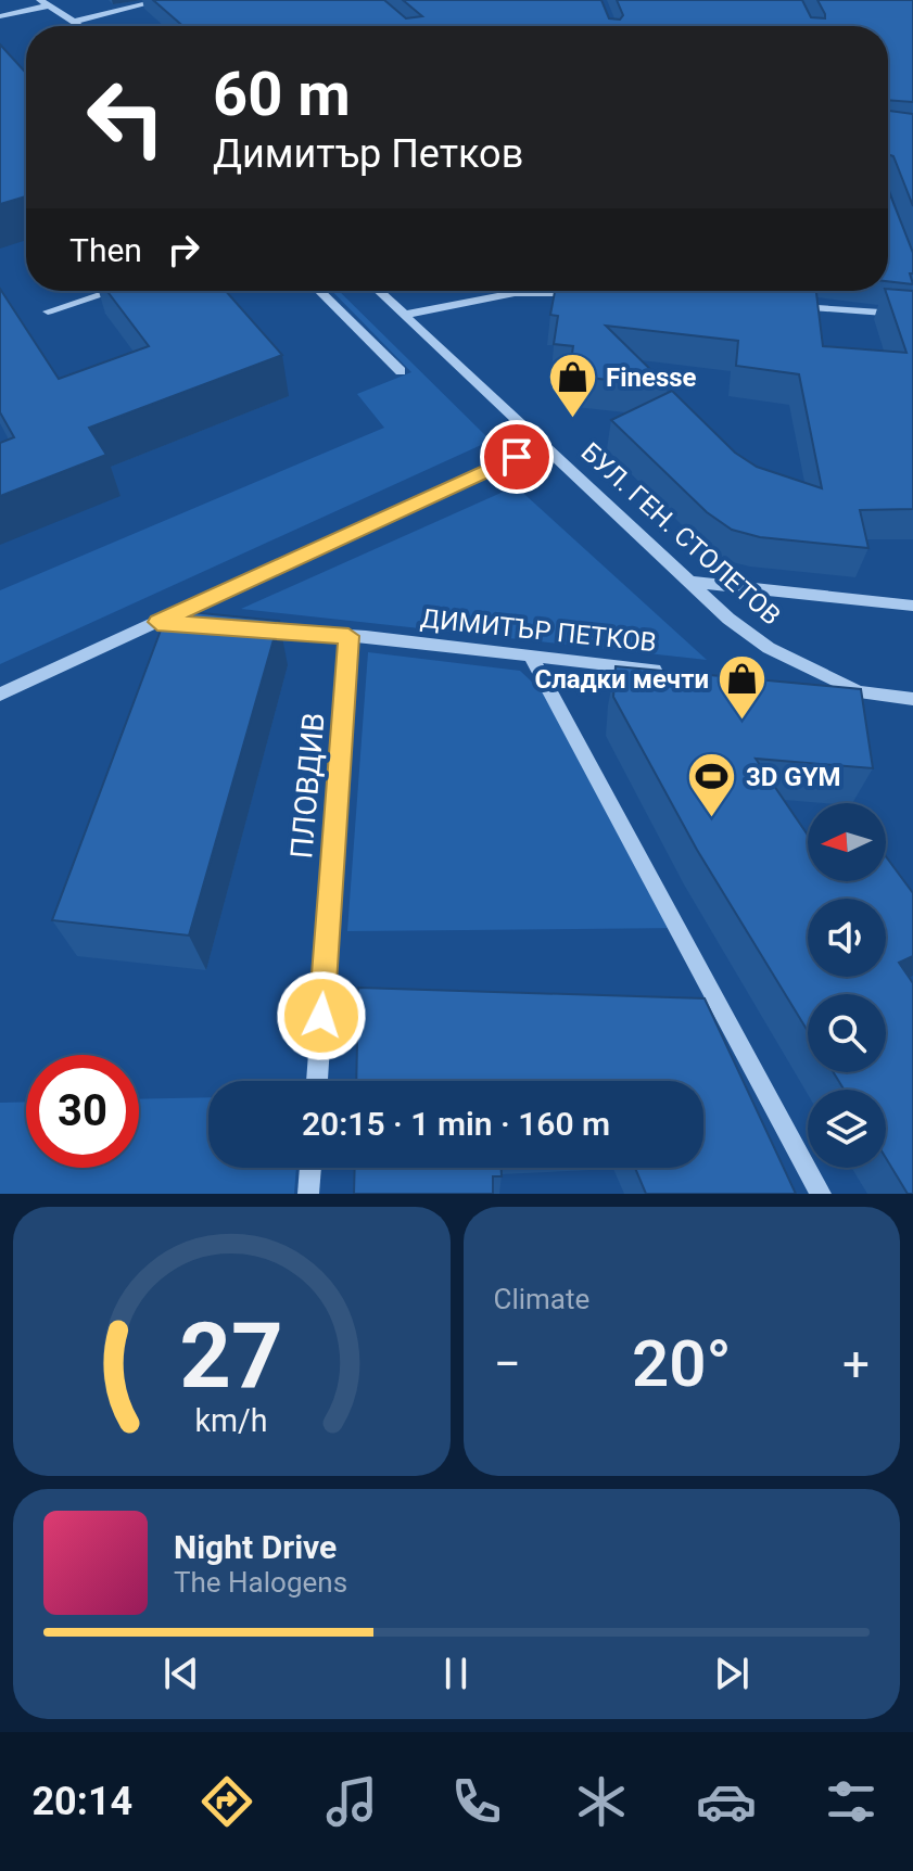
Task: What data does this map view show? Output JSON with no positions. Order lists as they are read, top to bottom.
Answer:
{
  "streets": {
    "street": ["БУЛ. ГЕН. СТОЛЕТОВ", "ДИМИТЪР ПЕТКОВ", "ПЛОВДИВ"]
  },
  "crossings": [
    ["ДИМИТЪР ПЕТКОВ", "ПЛОВДИВ"]
  ],
  "places": {
    "shop": ["Finesse", "Сладки мечти"],
    "sports": ["3D GYM"]
  },
  "north": "left",
  "page": {
    "turn": ["60 m", "Димитър Петков"],
    "then": "Then",
    "limit": "30",
    "trip": "20:15 · 1 min · 160 m",
    "tile": "Climate",
    "heat": ["−", "20°", "+"],
    "song": ["Night Drive", "The Halogens"],
    "tabs": "20:14",
    "gauge": ["27", "km/h"]
  }
}
